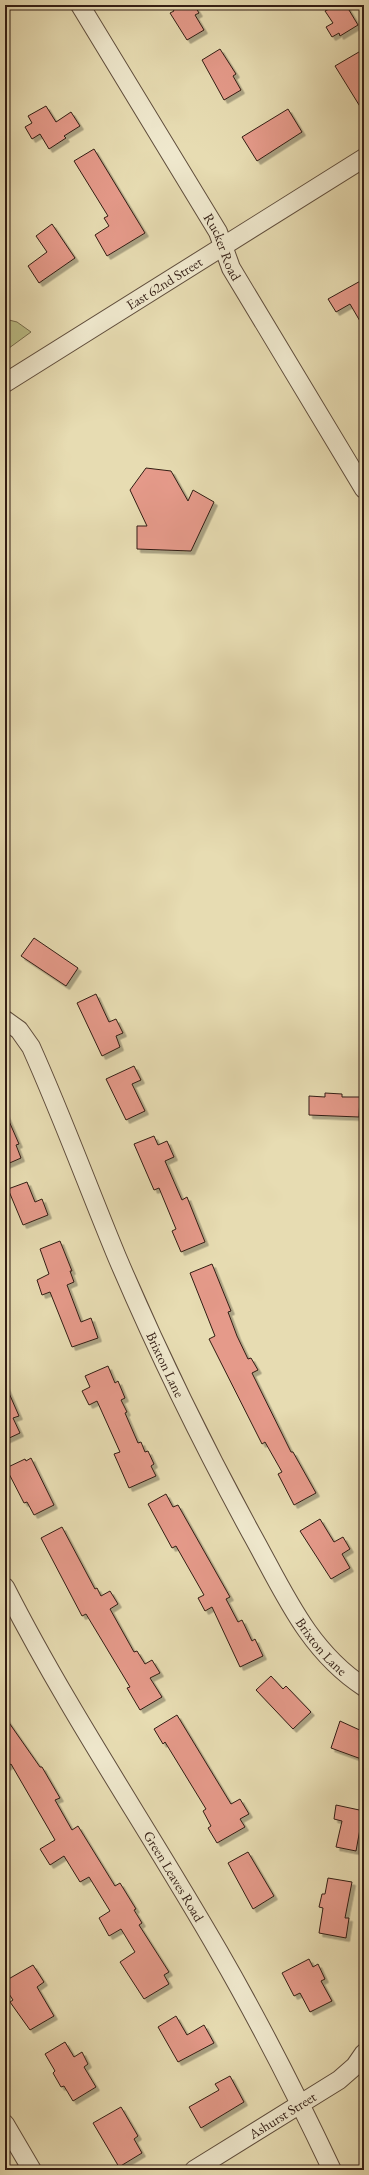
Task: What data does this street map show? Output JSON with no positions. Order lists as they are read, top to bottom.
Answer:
{
  "streets": {
    "street": [
      "Rucker Road",
      "East 62nd Street",
      "Brixton Lane",
      "Green Leaves Road",
      "Ashurst Street"
    ]
  },
  "crossings": [
    ["Rucker Road", "East 62nd Street"],
    ["Green Leaves Road", "Ashurst Street"]
  ]
}
